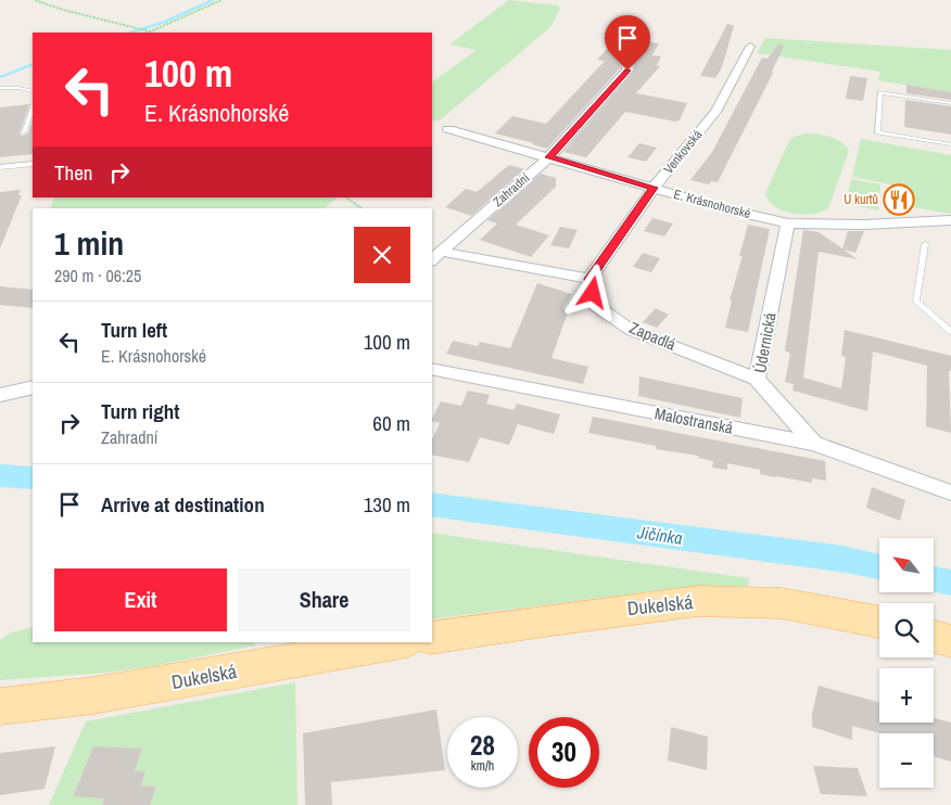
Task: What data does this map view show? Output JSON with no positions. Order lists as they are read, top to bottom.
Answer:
{
  "streets": {
    "main road": ["Dukelská"],
    "street": [
      "Venkovská",
      "Zahradní",
      "E. Krásnohorské",
      "Zapadlá",
      "Údernická",
      "Malostranská"
    ]
  },
  "crossings": [
    ["Venkovská", "E. Krásnohorské"],
    ["Venkovská", "Zapadlá"],
    ["Zahradní", "E. Krásnohorské"],
    ["E. Krásnohorské", "Údernická"],
    ["Zapadlá", "Údernická"],
    ["Údernická", "Malostranská"]
  ],
  "water": ["Jičínka"],
  "places": {
    "restaurant": ["U kurtů"]
  },
  "north": "top left",
  "page": {
    "turn": ["100 m", "E. Krásnohorské"],
    "then": "Then",
    "heading": ["1 min", "290 m · 06:25"],
    "list": [
      {
        "name": "Turn left",
        "note": "E. Krásnohorské",
        "value": "100 m"
      },
      {
        "name": "Turn right",
        "note": "Zahradní",
        "value": "60 m"
      },
      {
        "name": "Arrive at destination",
        "value": "130 m"
      }
    ],
    "map_buttons": ["+", "−"],
    "buttons": ["Exit", "Share"],
    "speed": "28 km/h",
    "limit": "30"
  }
}
